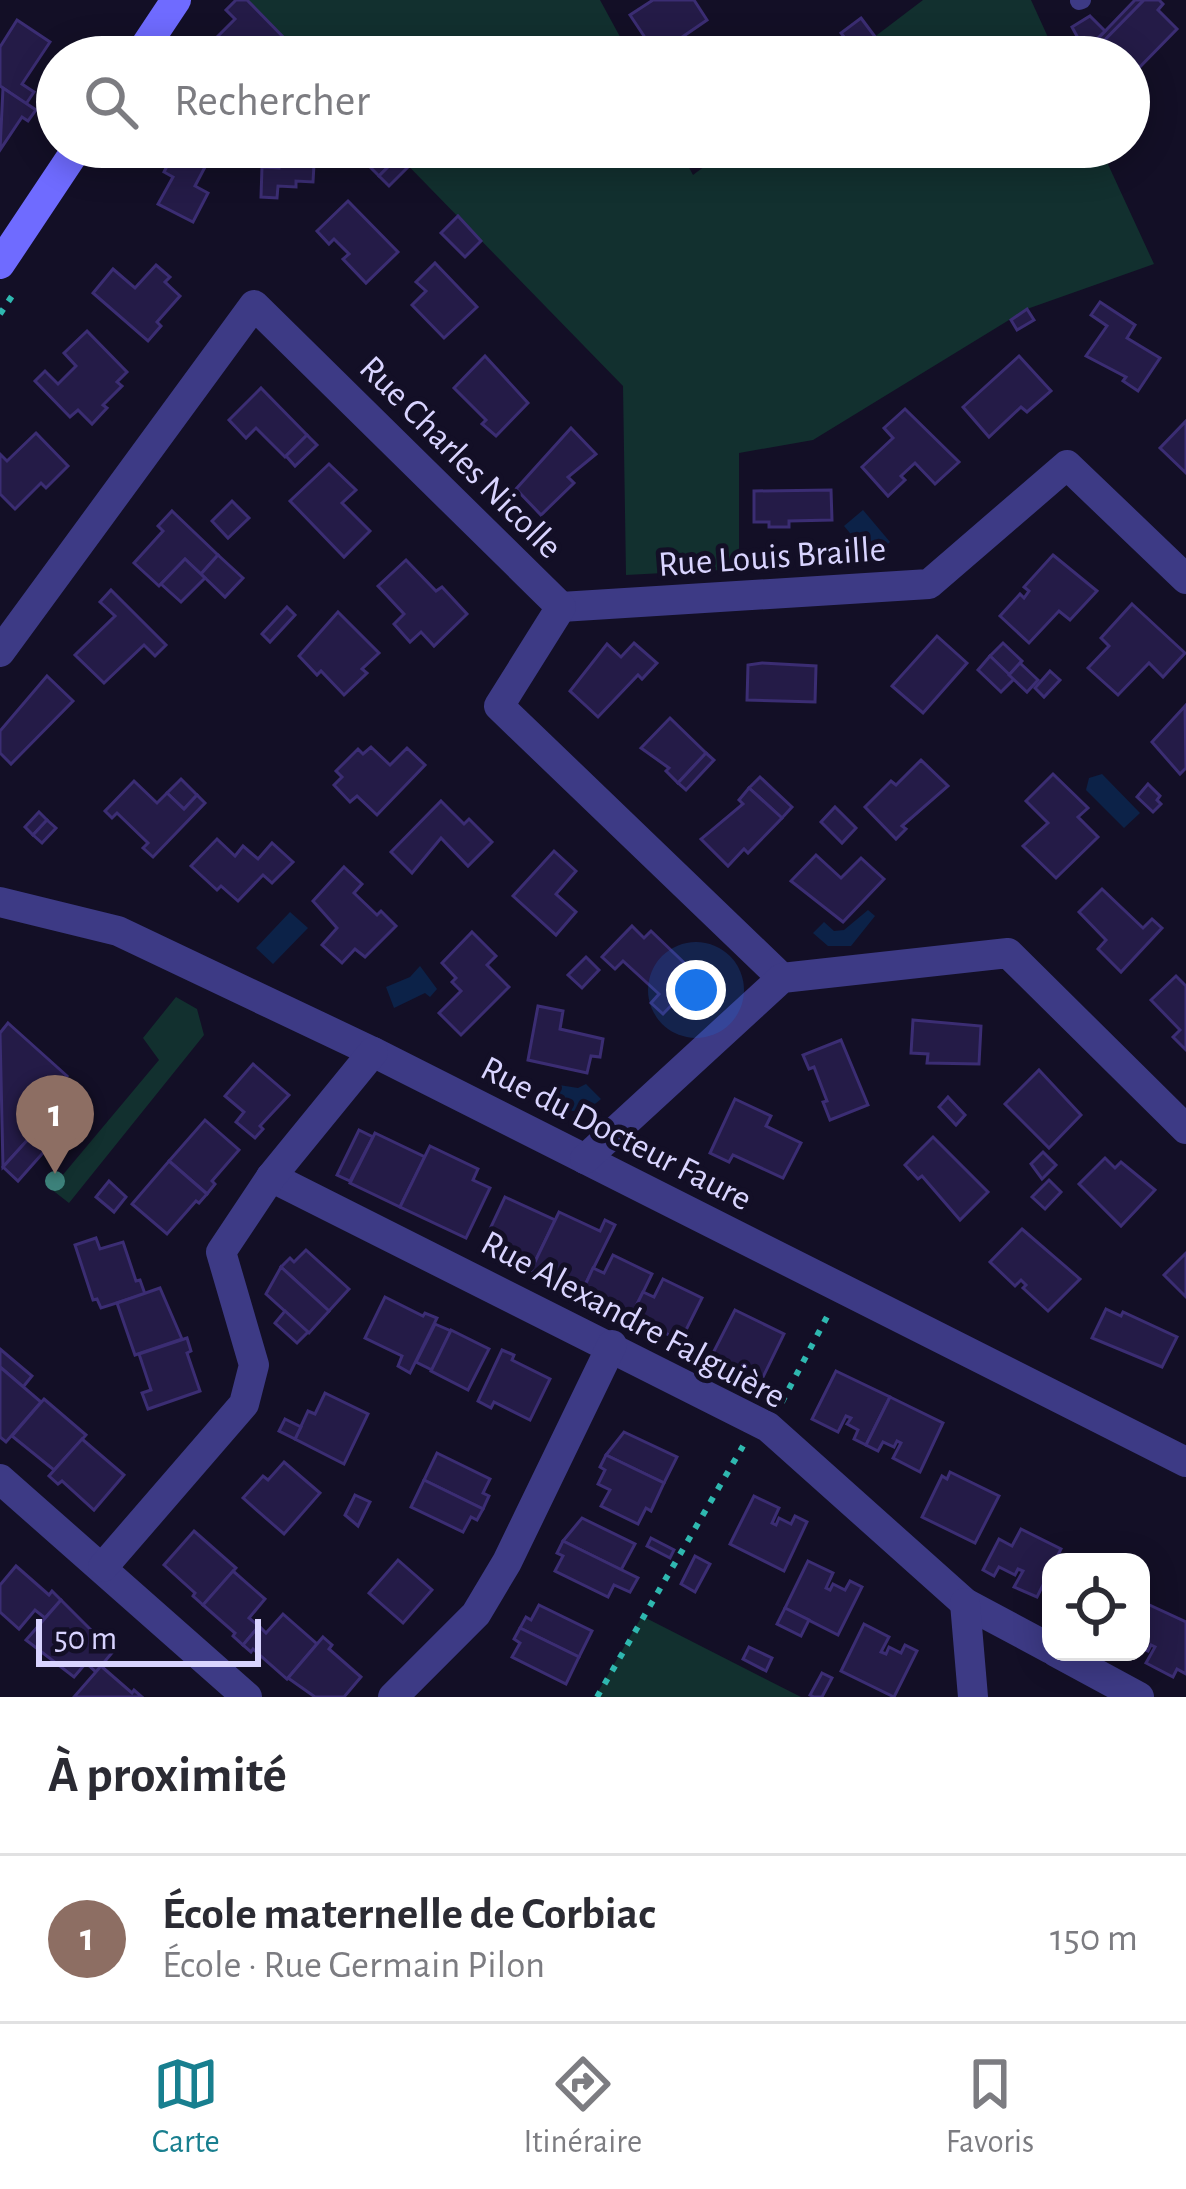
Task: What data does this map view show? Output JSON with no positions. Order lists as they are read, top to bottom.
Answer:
{
  "streets": {
    "street": [
      "Rue Charles Nicolle",
      "Rue Louis Braille",
      "Rue du Docteur Faure",
      "Rue Alexandre Falguière"
    ]
  },
  "crossings": [
    ["Rue Charles Nicolle", "Rue Louis Braille"]
  ],
  "scale_bar": "50 m",
  "page": {
    "search": "Rechercher",
    "pins": "1",
    "scale": "50 m",
    "heading": "À proximité",
    "list": [
      {
        "mark": "1",
        "name": "École maternelle de Corbiac",
        "note": "École · Rue Germain Pilon",
        "value": "150 m"
      }
    ],
    "nav": ["Carte", "Itinéraire", "Favoris"]
  }
}
